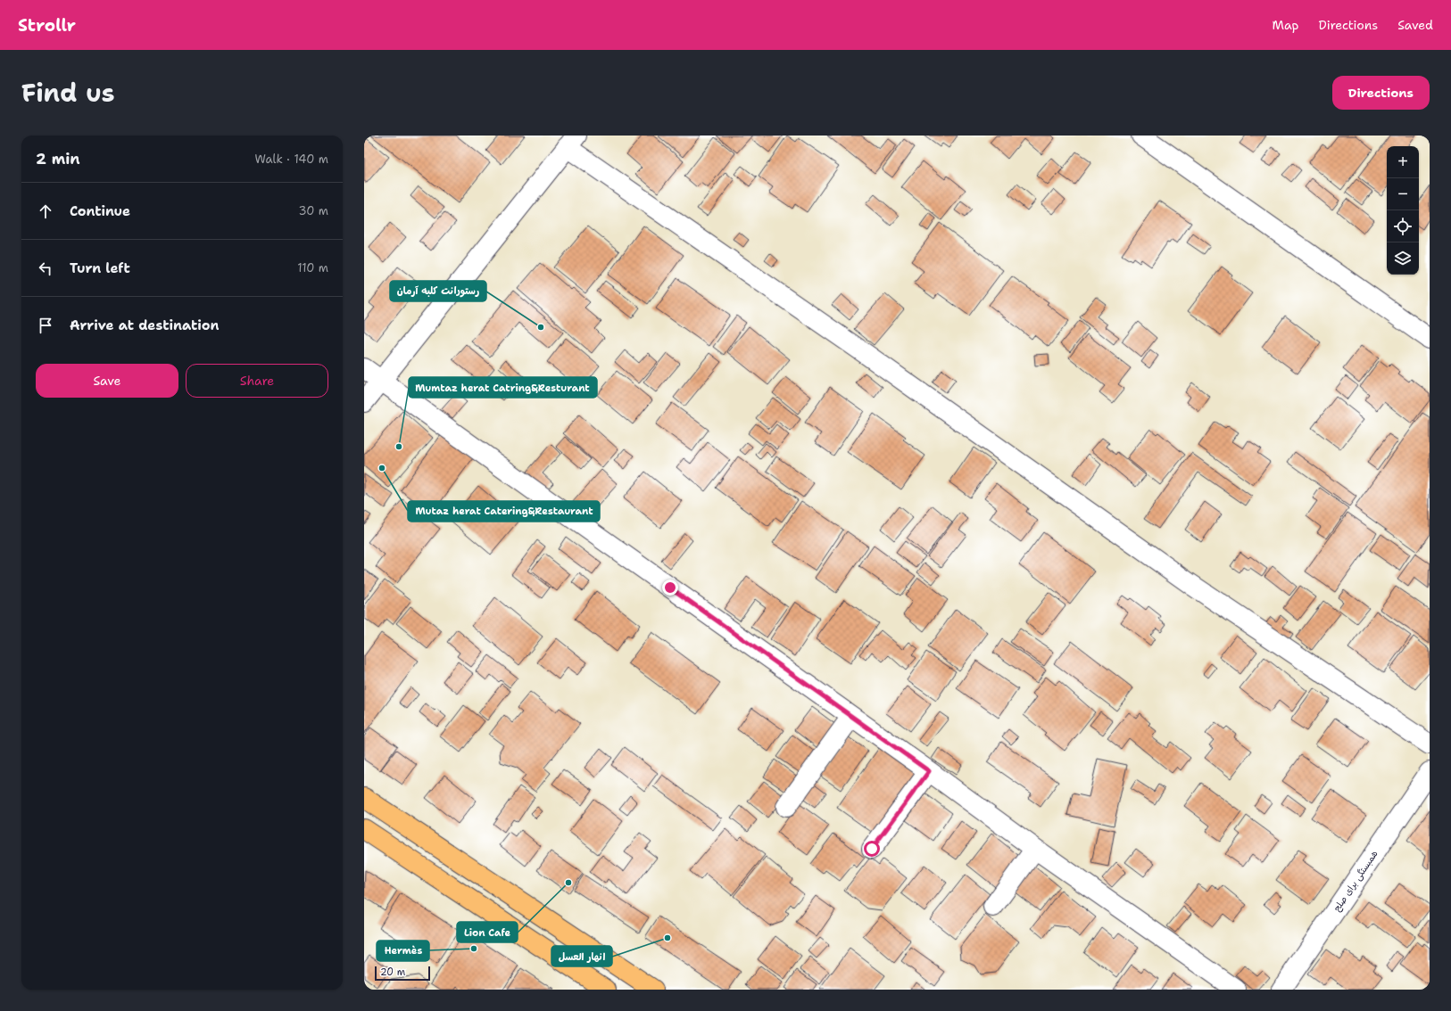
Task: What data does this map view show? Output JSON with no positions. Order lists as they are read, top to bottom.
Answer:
{
  "streets": {
    "street": ["همبستگی برای صلح"]
  },
  "places": [
    "رستورانت کلبه آرمان",
    "Mumtaz herat Catring&Resturant",
    "Mutaz herat Catering&Restaurant",
    "Lion Cafe",
    "انهار العسل",
    "Hermès"
  ],
  "scale_bar": "20 m",
  "page": {
    "header": "Strollr",
    "nav": ["Map", "Directions", "Saved"],
    "title": "Find us",
    "buttons": [
      "Directions",
      ["Save", "Share"]
    ],
    "heading": ["2 min", "Walk · 140 m"],
    "map_buttons": ["+", "−"],
    "list": [
      ["Continue", "30 m"],
      ["Turn left", "110 m"],
      "Arrive at destination"
    ],
    "scale": "20 m"
  }
}
